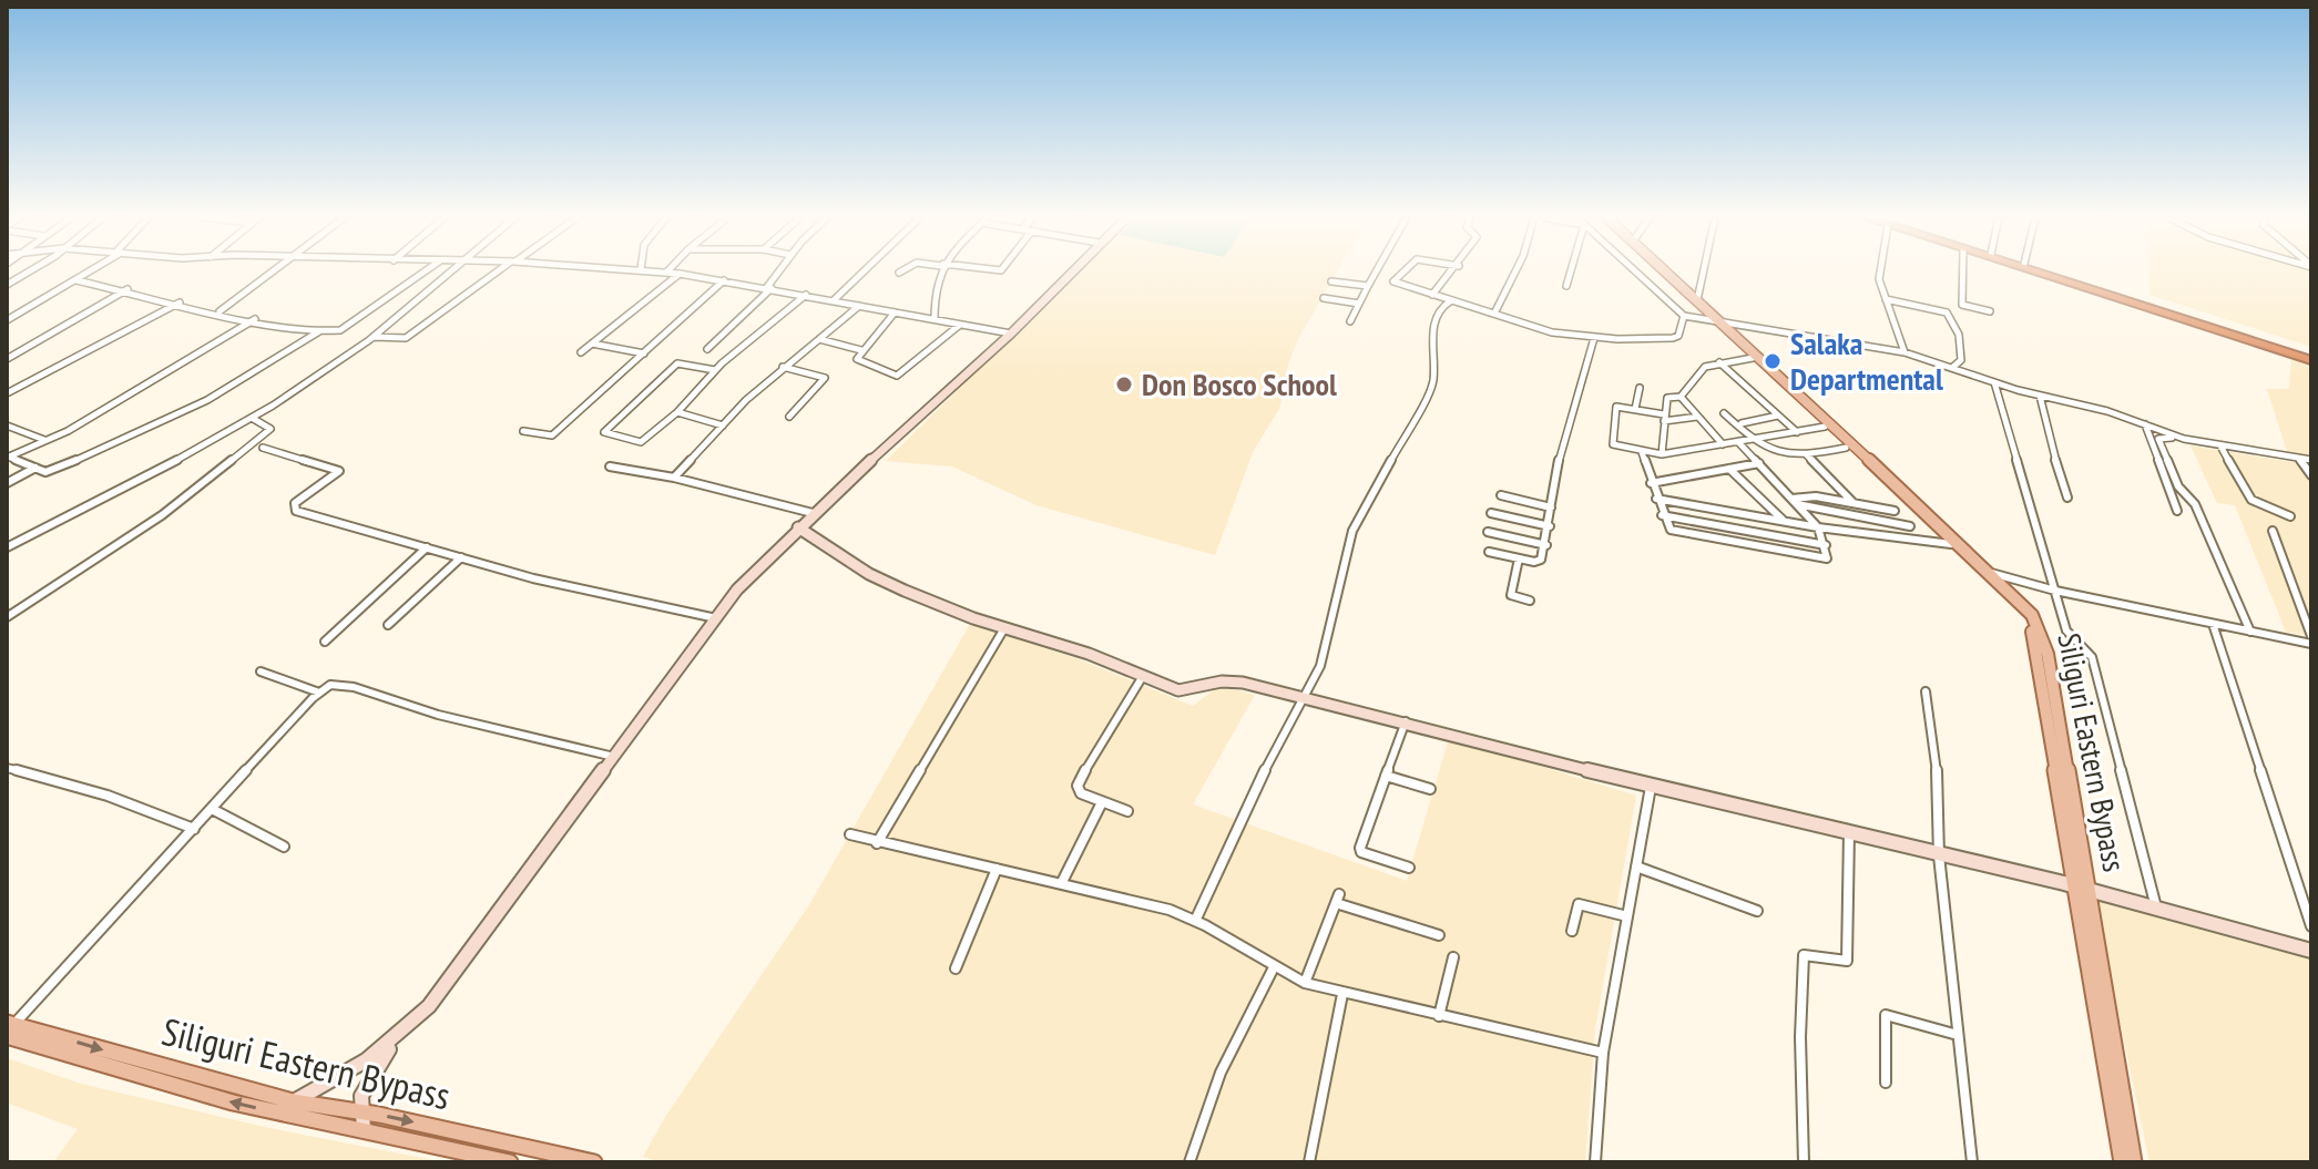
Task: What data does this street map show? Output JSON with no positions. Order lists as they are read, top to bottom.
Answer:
{
  "streets": {
    "main road": ["Siliguri Eastern Bypass"]
  },
  "places": ["Salaka Departmental", "Don Bosco School"]
}
